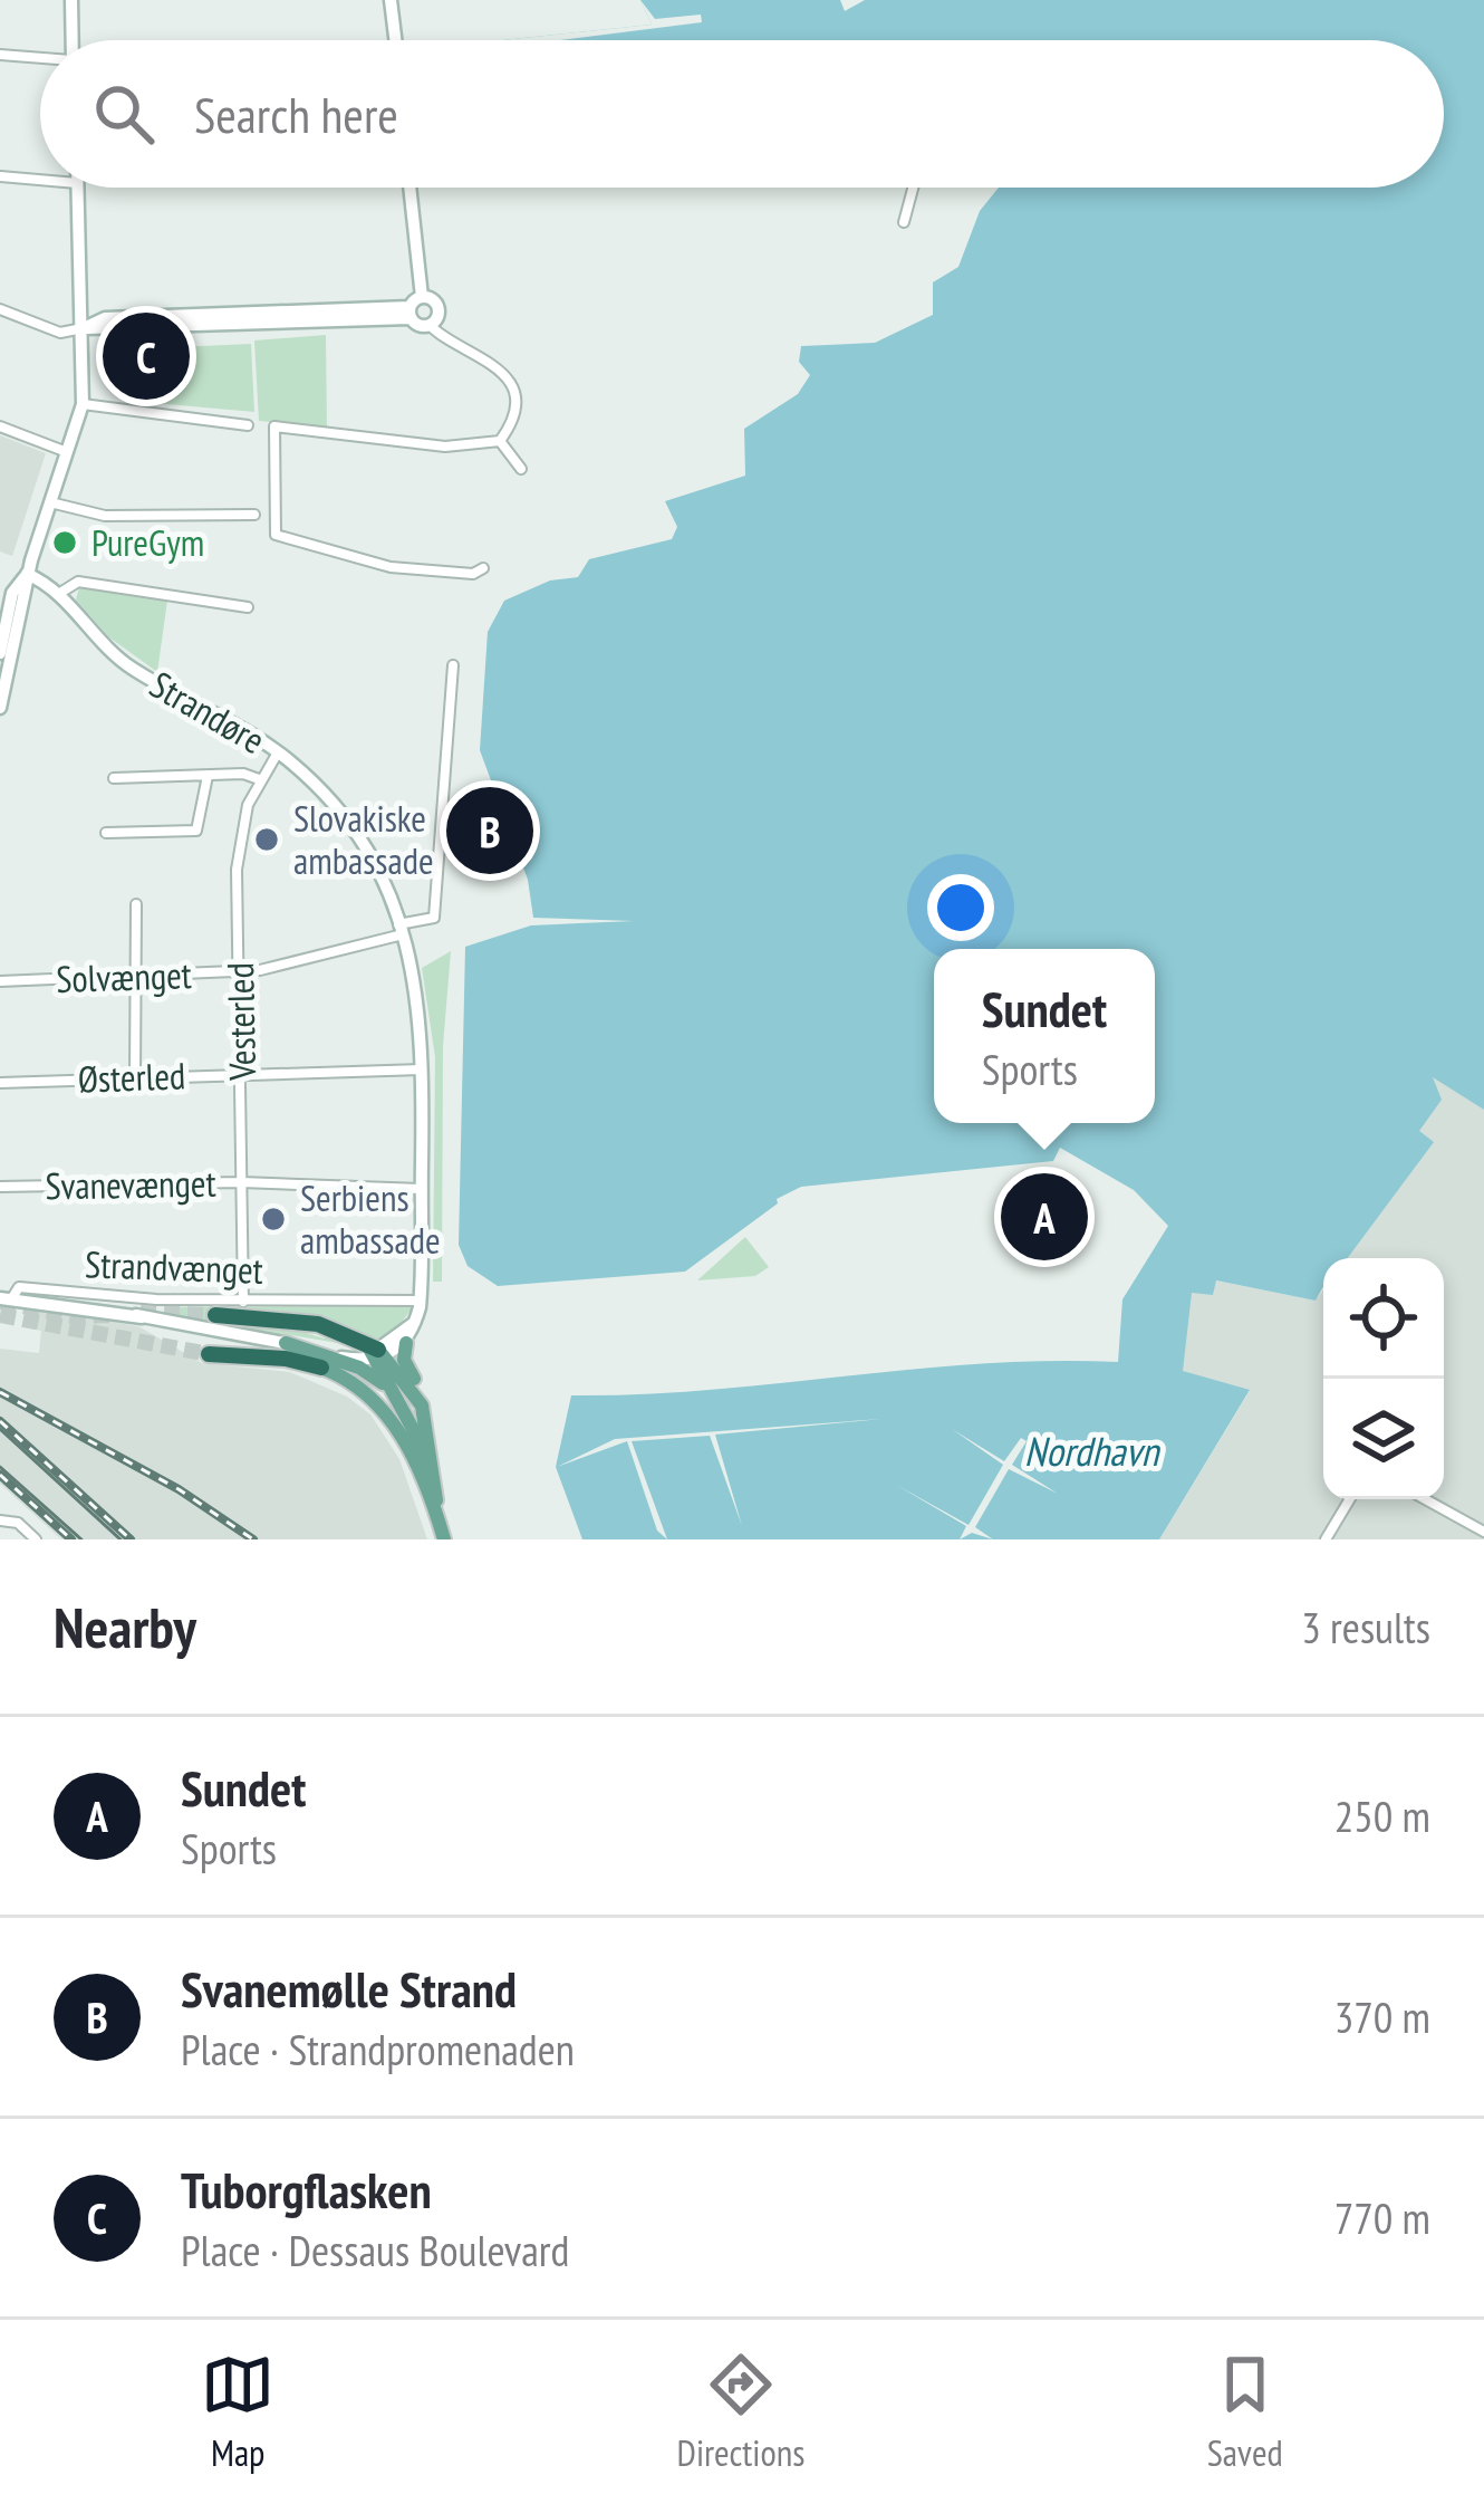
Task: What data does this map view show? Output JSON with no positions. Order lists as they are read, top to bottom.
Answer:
{
  "streets": {
    "street": [
      "Strandøre",
      "Solvænget",
      "Vesterled",
      "Østerled",
      "Svanevænget",
      "Strandvænget"
    ]
  },
  "crossings": [
    ["Strandøre", "Solvænget"],
    ["Strandøre", "Vesterled"],
    ["Strandøre", "Østerled"],
    ["Strandøre", "Svanevænget"],
    ["Strandøre", "Strandvænget"],
    ["Solvænget", "Vesterled"],
    ["Vesterled", "Østerled"],
    ["Vesterled", "Svanevænget"],
    ["Vesterled", "Strandvænget"]
  ],
  "water": ["Nordhavn"],
  "places": ["PureGym", "Slovakiske ambassade", "Serbiens ambassade"],
  "page": {
    "search": "Search here",
    "pins": ["C", "B", "A"],
    "popup": ["Sundet", "Sports"],
    "heading": ["Nearby", "3 results"],
    "list": [
      {
        "mark": "A",
        "name": "Sundet",
        "note": "Sports",
        "value": "250 m"
      },
      {
        "mark": "B",
        "name": "Svanemølle Strand",
        "note": "Place · Strandpromenaden",
        "value": "370 m"
      },
      {
        "mark": "C",
        "name": "Tuborgflasken",
        "note": "Place · Dessaus Boulevard",
        "value": "770 m"
      }
    ],
    "nav": ["Map", "Directions", "Saved"]
  }
}
